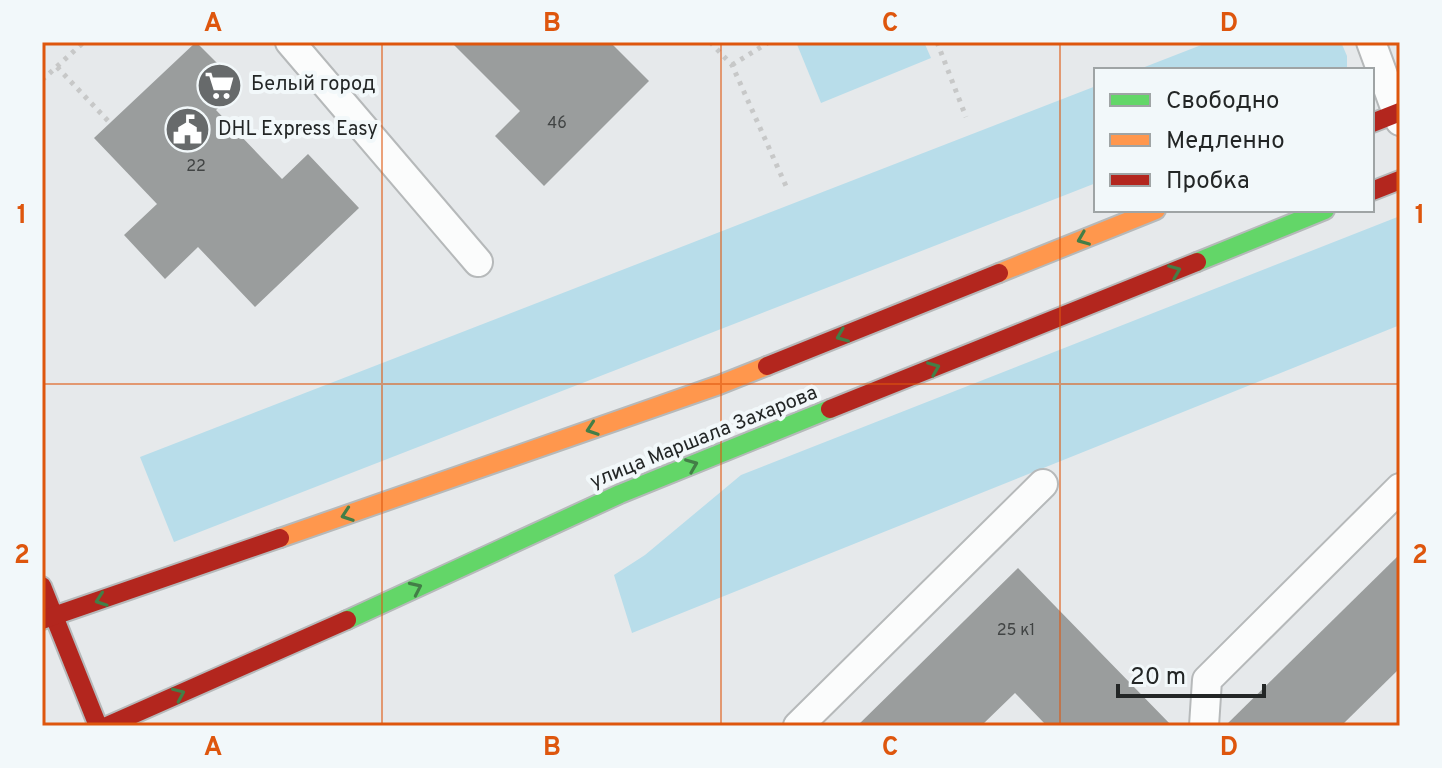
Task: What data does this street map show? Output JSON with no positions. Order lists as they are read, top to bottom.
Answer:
{
  "streets": {
    "street": ["улица Маршала Захарова"]
  },
  "places": {
    "supermarket": ["Белый город"],
    "public building": ["DHL Express Easy"]
  },
  "house_numbers": ["46", "22", "25 к1"],
  "legend": ["Свободно", "Медленно", "Пробка"],
  "scale_bar": "20 m",
  "grid": {
    "columns": [
      "A",
      "B",
      "C",
      "D"
    ],
    "rows": ["1", "2"]
  }
}
